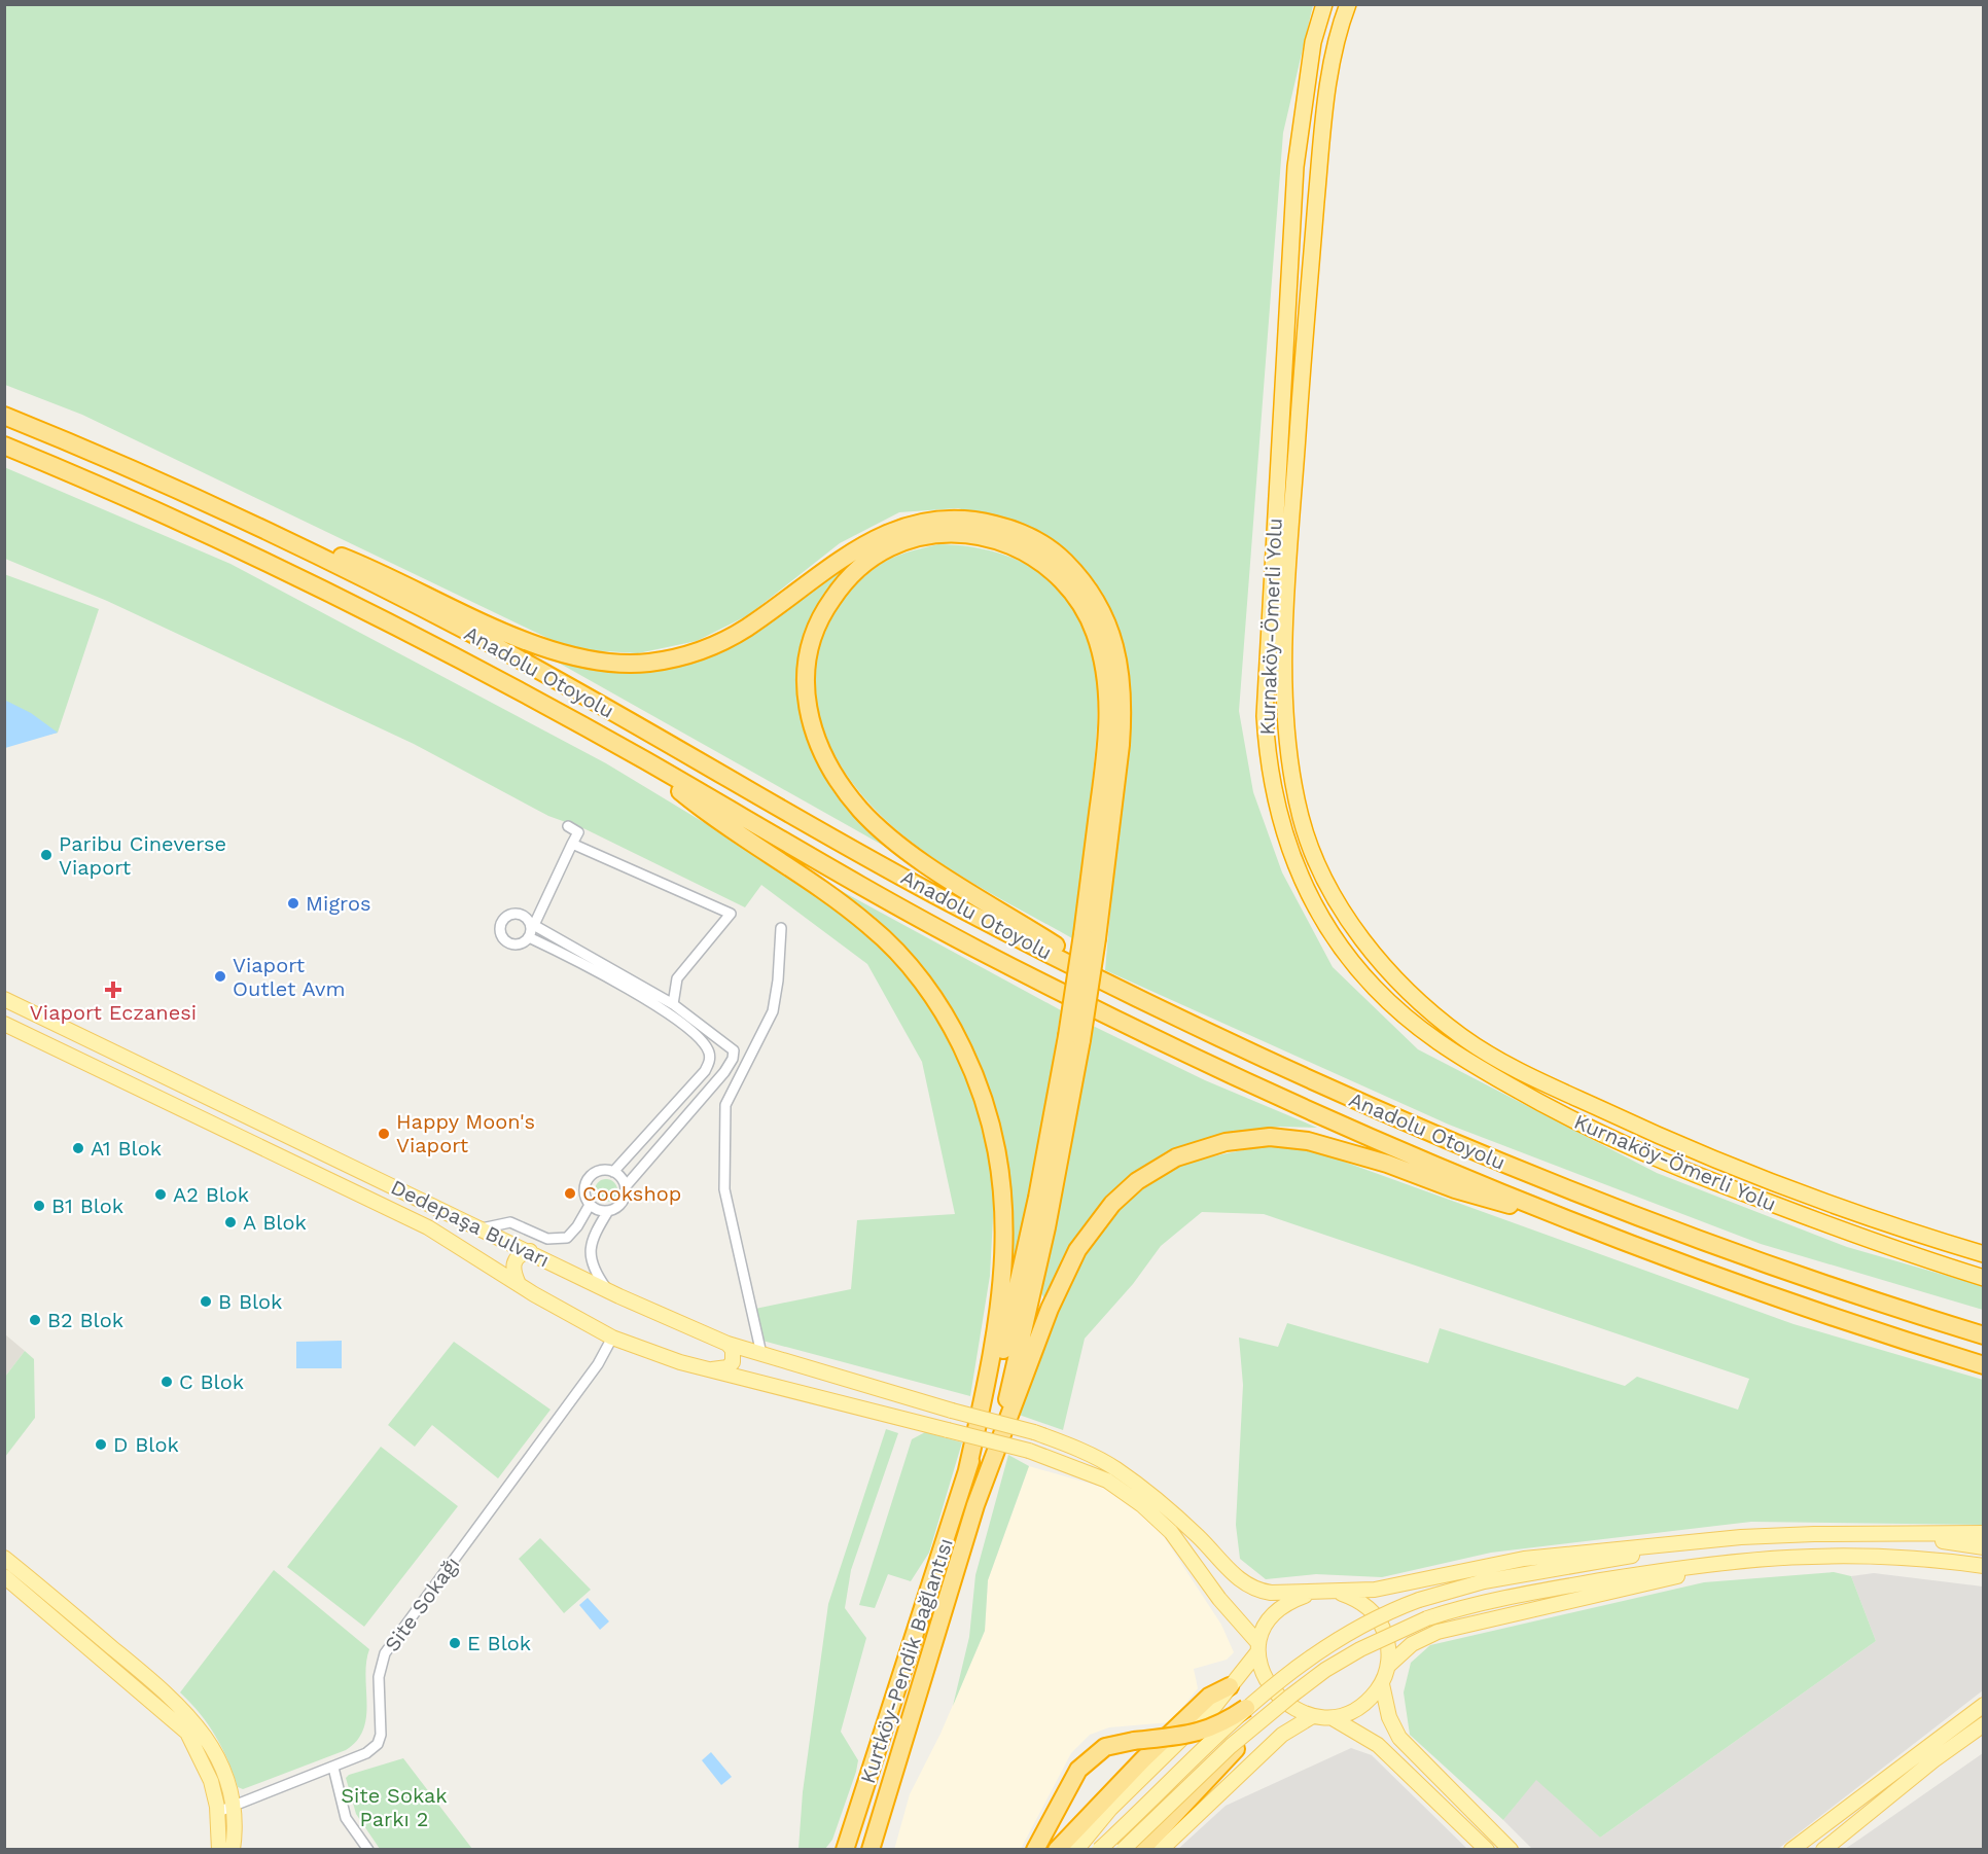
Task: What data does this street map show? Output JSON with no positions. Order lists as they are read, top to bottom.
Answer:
{
  "streets": {
    "highway": ["Kurnaköy-Ömerli Yolu", "Anadolu Otoyolu", "Kurtköy-Pendik Bağlantısı"],
    "main road": ["Dedepaşa Bulvarı"],
    "street": ["Site Sokağı"]
  },
  "crossings": [
    ["Dedepaşa Bulvarı", "Site Sokağı"]
  ],
  "parks": ["Site Sokak Parkı 2"],
  "places": {
    "other": [
      "Paribu Cineverse Viaport",
      "Migros",
      "Viaport Outlet Avm",
      "Happy Moon's Viaport",
      "A1 Blok",
      "Cookshop",
      "A2 Blok",
      "B1 Blok",
      "A Blok",
      "B Blok",
      "B2 Blok",
      "C Blok",
      "D Blok",
      "E Blok"
    ],
    "health": ["Viaport Eczanesi"]
  }
}
